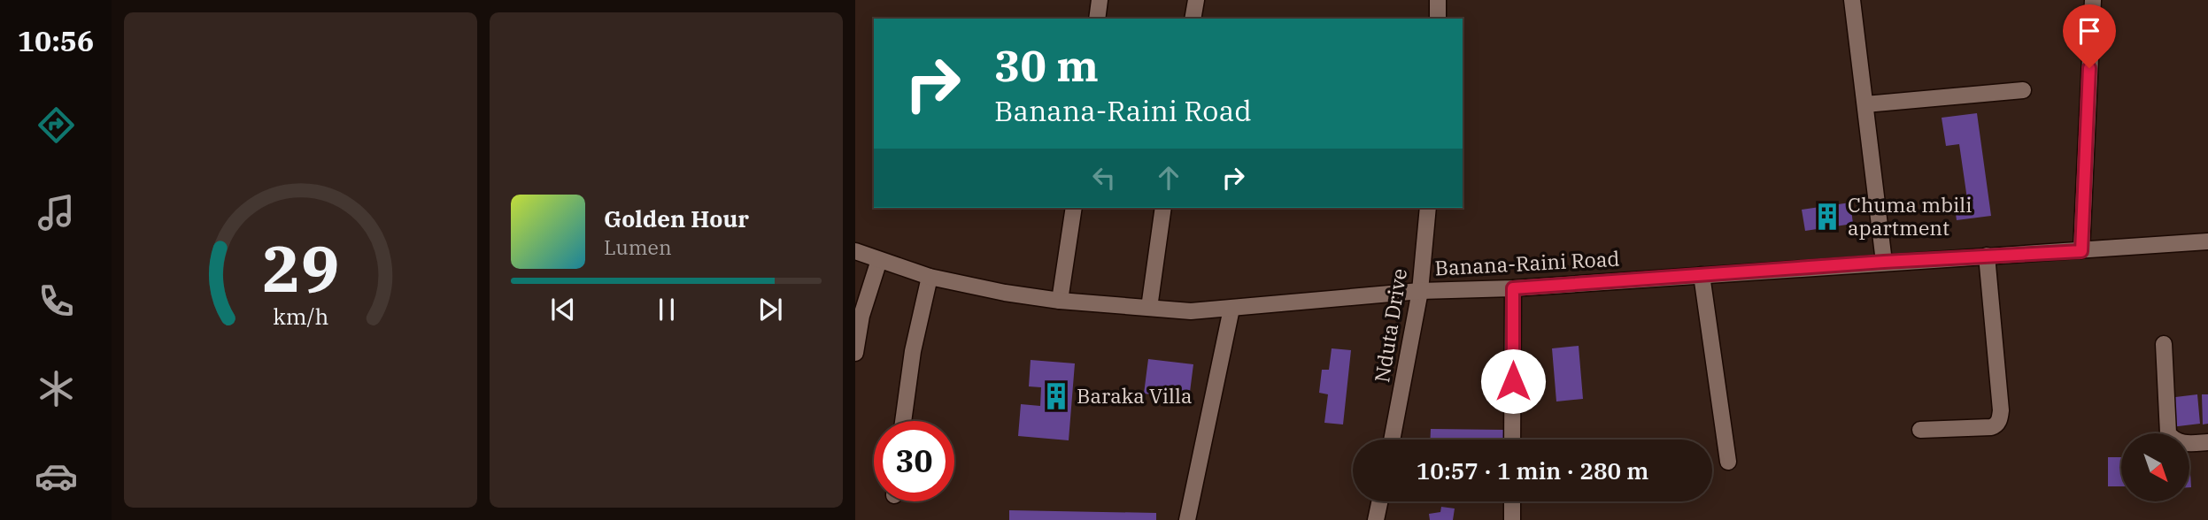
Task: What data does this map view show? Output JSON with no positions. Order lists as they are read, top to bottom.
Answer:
{
  "streets": {
    "street": ["Banana-Raini Road", "Nduta Drive"]
  },
  "crossings": [
    ["Banana-Raini Road", "Nduta Drive"]
  ],
  "places": {
    "building": ["Chuma mbili apartment", "Baraka Villa"]
  },
  "north": "bottom right",
  "page": {
    "tabs": "10:56",
    "turn": ["30 m", "Banana-Raini Road"],
    "song": ["Golden Hour", "Lumen"],
    "limit": "30",
    "trip": "10:57 · 1 min · 280 m",
    "gauge": ["29", "km/h"]
  }
}
